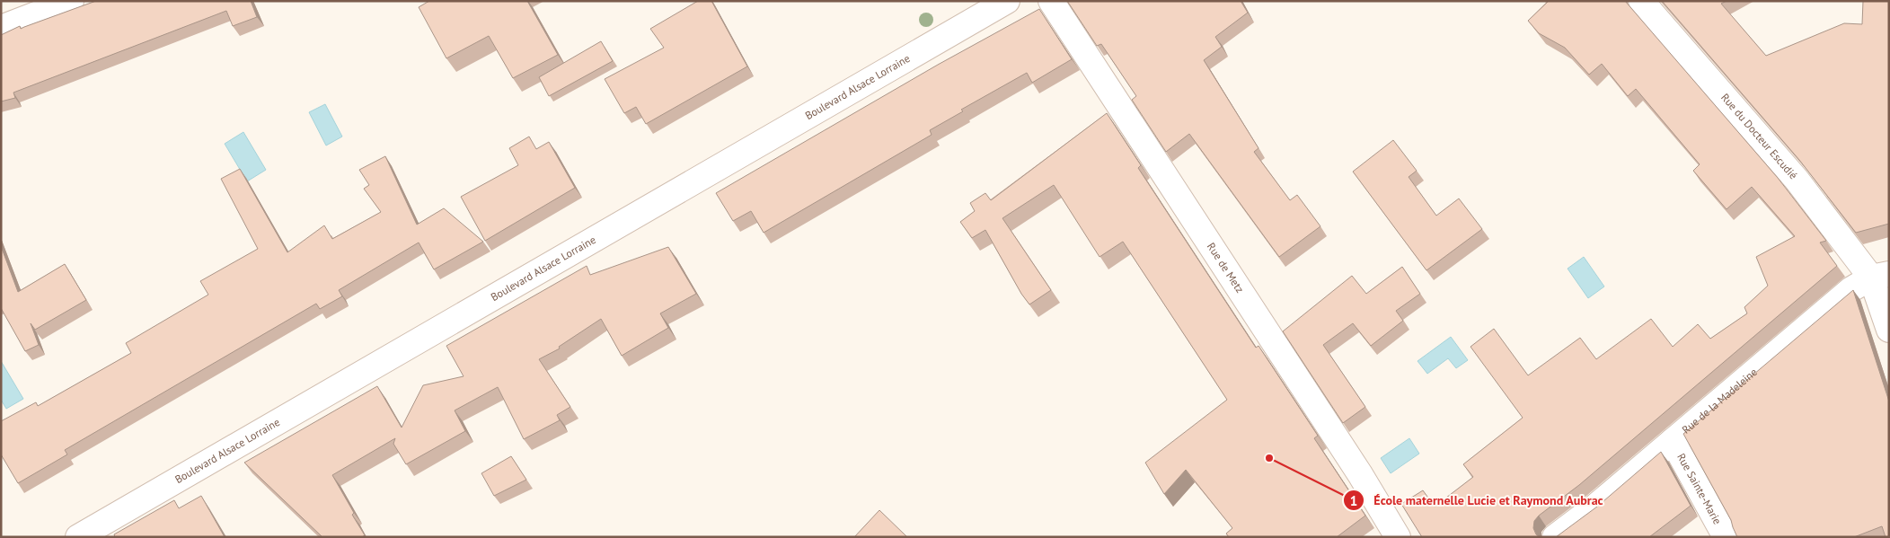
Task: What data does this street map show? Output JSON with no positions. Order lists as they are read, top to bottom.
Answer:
{
  "streets": {
    "street": [
      "Boulevard Alsace Lorraine",
      "Rue du Docteur Escudié",
      "Rue de Metz",
      "Rue de la Madeleine",
      "Rue Sainte-Marie"
    ]
  },
  "crossings": [
    ["Rue du Docteur Escudié", "Rue de la Madeleine"],
    ["Rue de la Madeleine", "Rue Sainte-Marie"]
  ],
  "places": ["École maternelle Lucie et Raymond Aubrac"]
}
